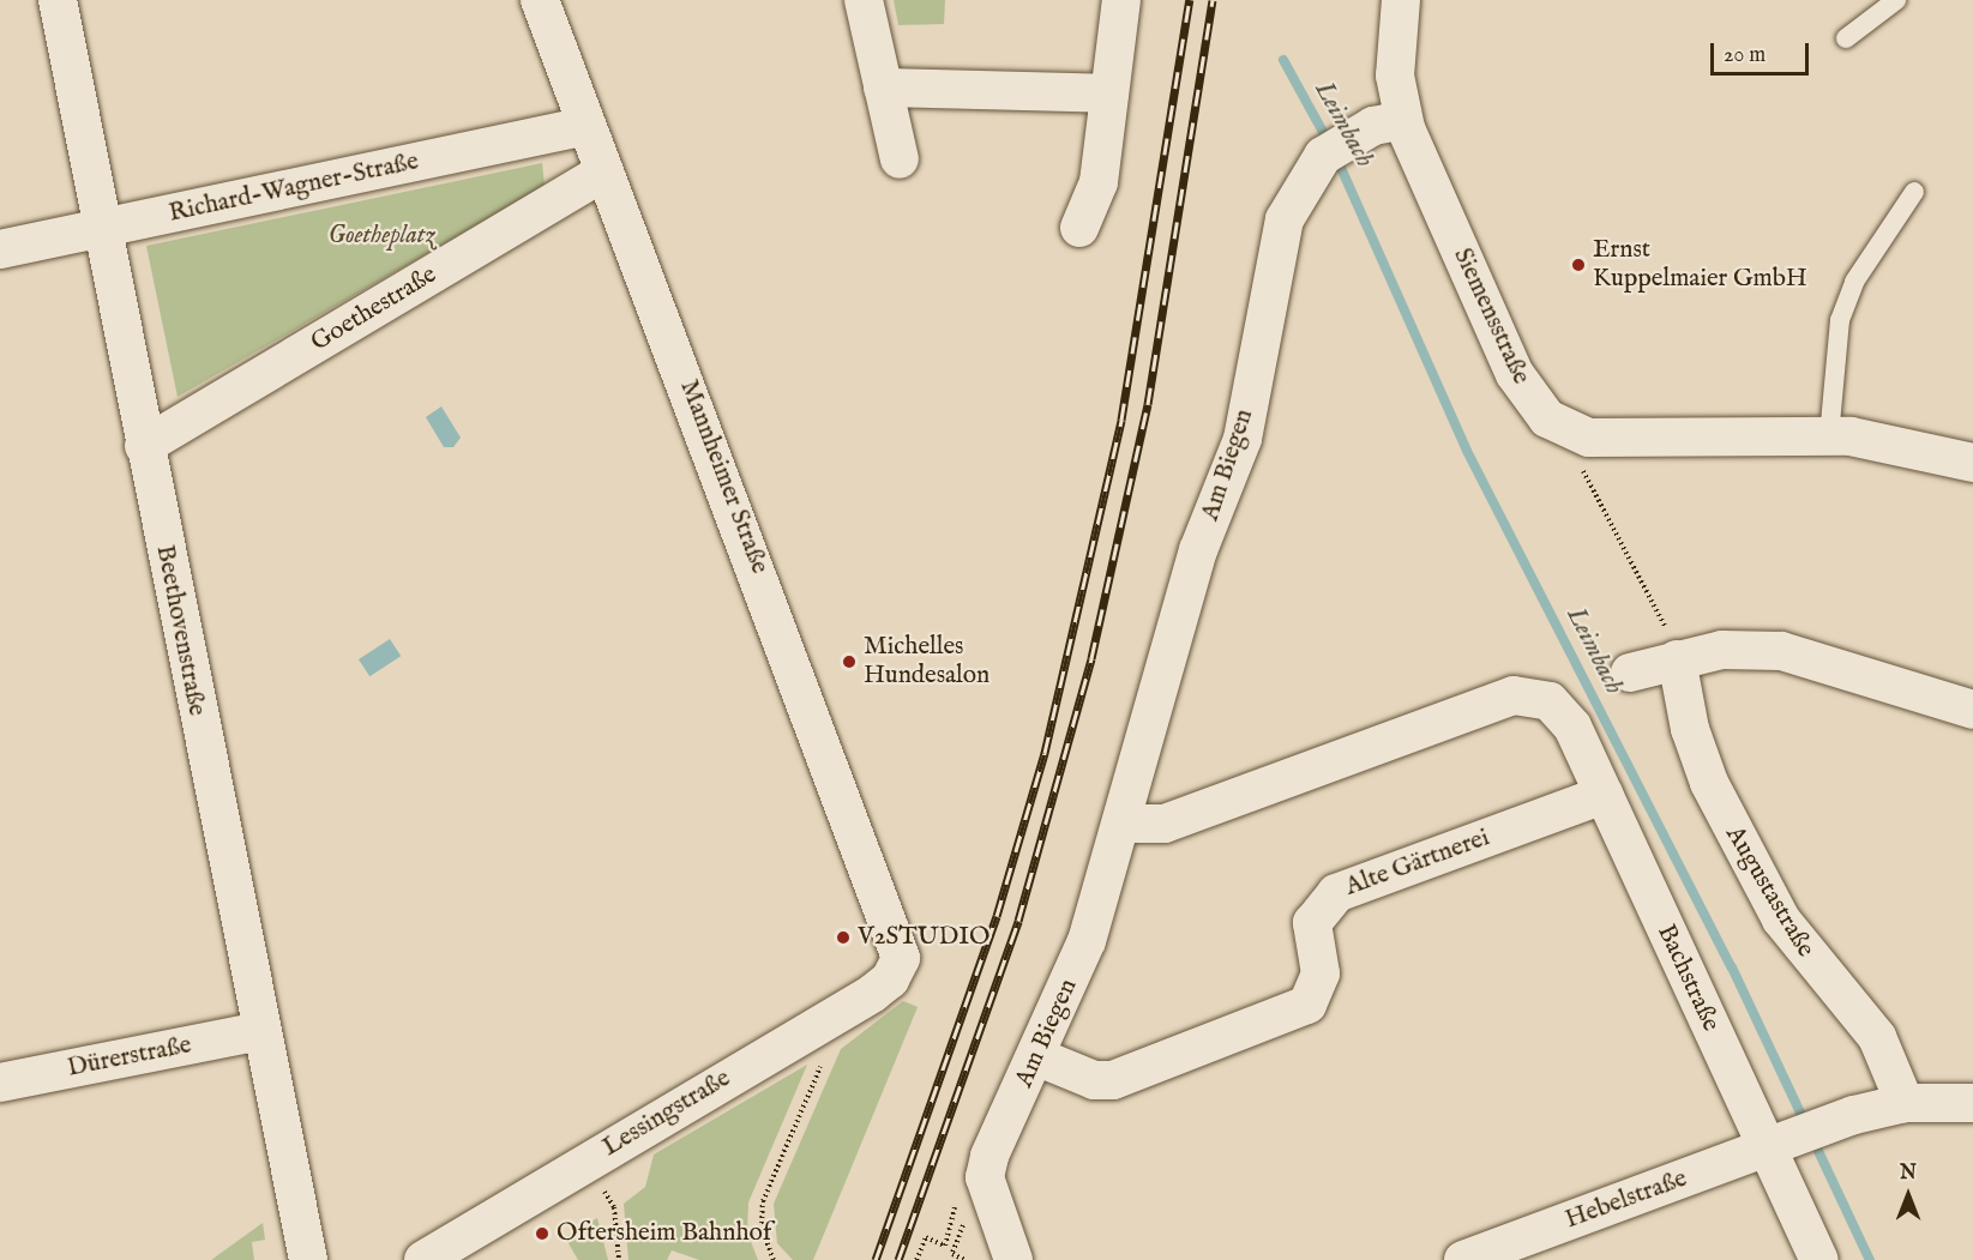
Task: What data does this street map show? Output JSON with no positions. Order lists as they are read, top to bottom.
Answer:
{
  "streets": {
    "street": [
      "Richard-Wagner-Straße",
      "Goethestraße",
      "Siemensstraße",
      "Am Biegen",
      "Mannheimer Straße",
      "Beethovenstraße",
      "Alte Gärtnerei",
      "Augustastraße",
      "Bachstraße",
      "Dürerstraße",
      "Lessingstraße",
      "Hebelstraße"
    ]
  },
  "crossings": [
    ["Richard-Wagner-Straße", "Mannheimer Straße"],
    ["Richard-Wagner-Straße", "Beethovenstraße"],
    ["Goethestraße", "Mannheimer Straße"],
    ["Goethestraße", "Beethovenstraße"],
    ["Siemensstraße", "Am Biegen"],
    ["Am Biegen", "Alte Gärtnerei"],
    ["Am Biegen", "Bachstraße"],
    ["Mannheimer Straße", "Lessingstraße"],
    ["Beethovenstraße", "Dürerstraße"],
    ["Alte Gärtnerei", "Bachstraße"],
    ["Bachstraße", "Hebelstraße"]
  ],
  "water": ["Leimbach"],
  "parks": ["Goetheplatz"],
  "places": [
    "Ernst Kuppelmaier GmbH",
    "Michelles Hundesalon",
    "V2STUDIO",
    "Oftersheim Bahnhof"
  ],
  "scale_bar": "20 m",
  "north": "top"
}
